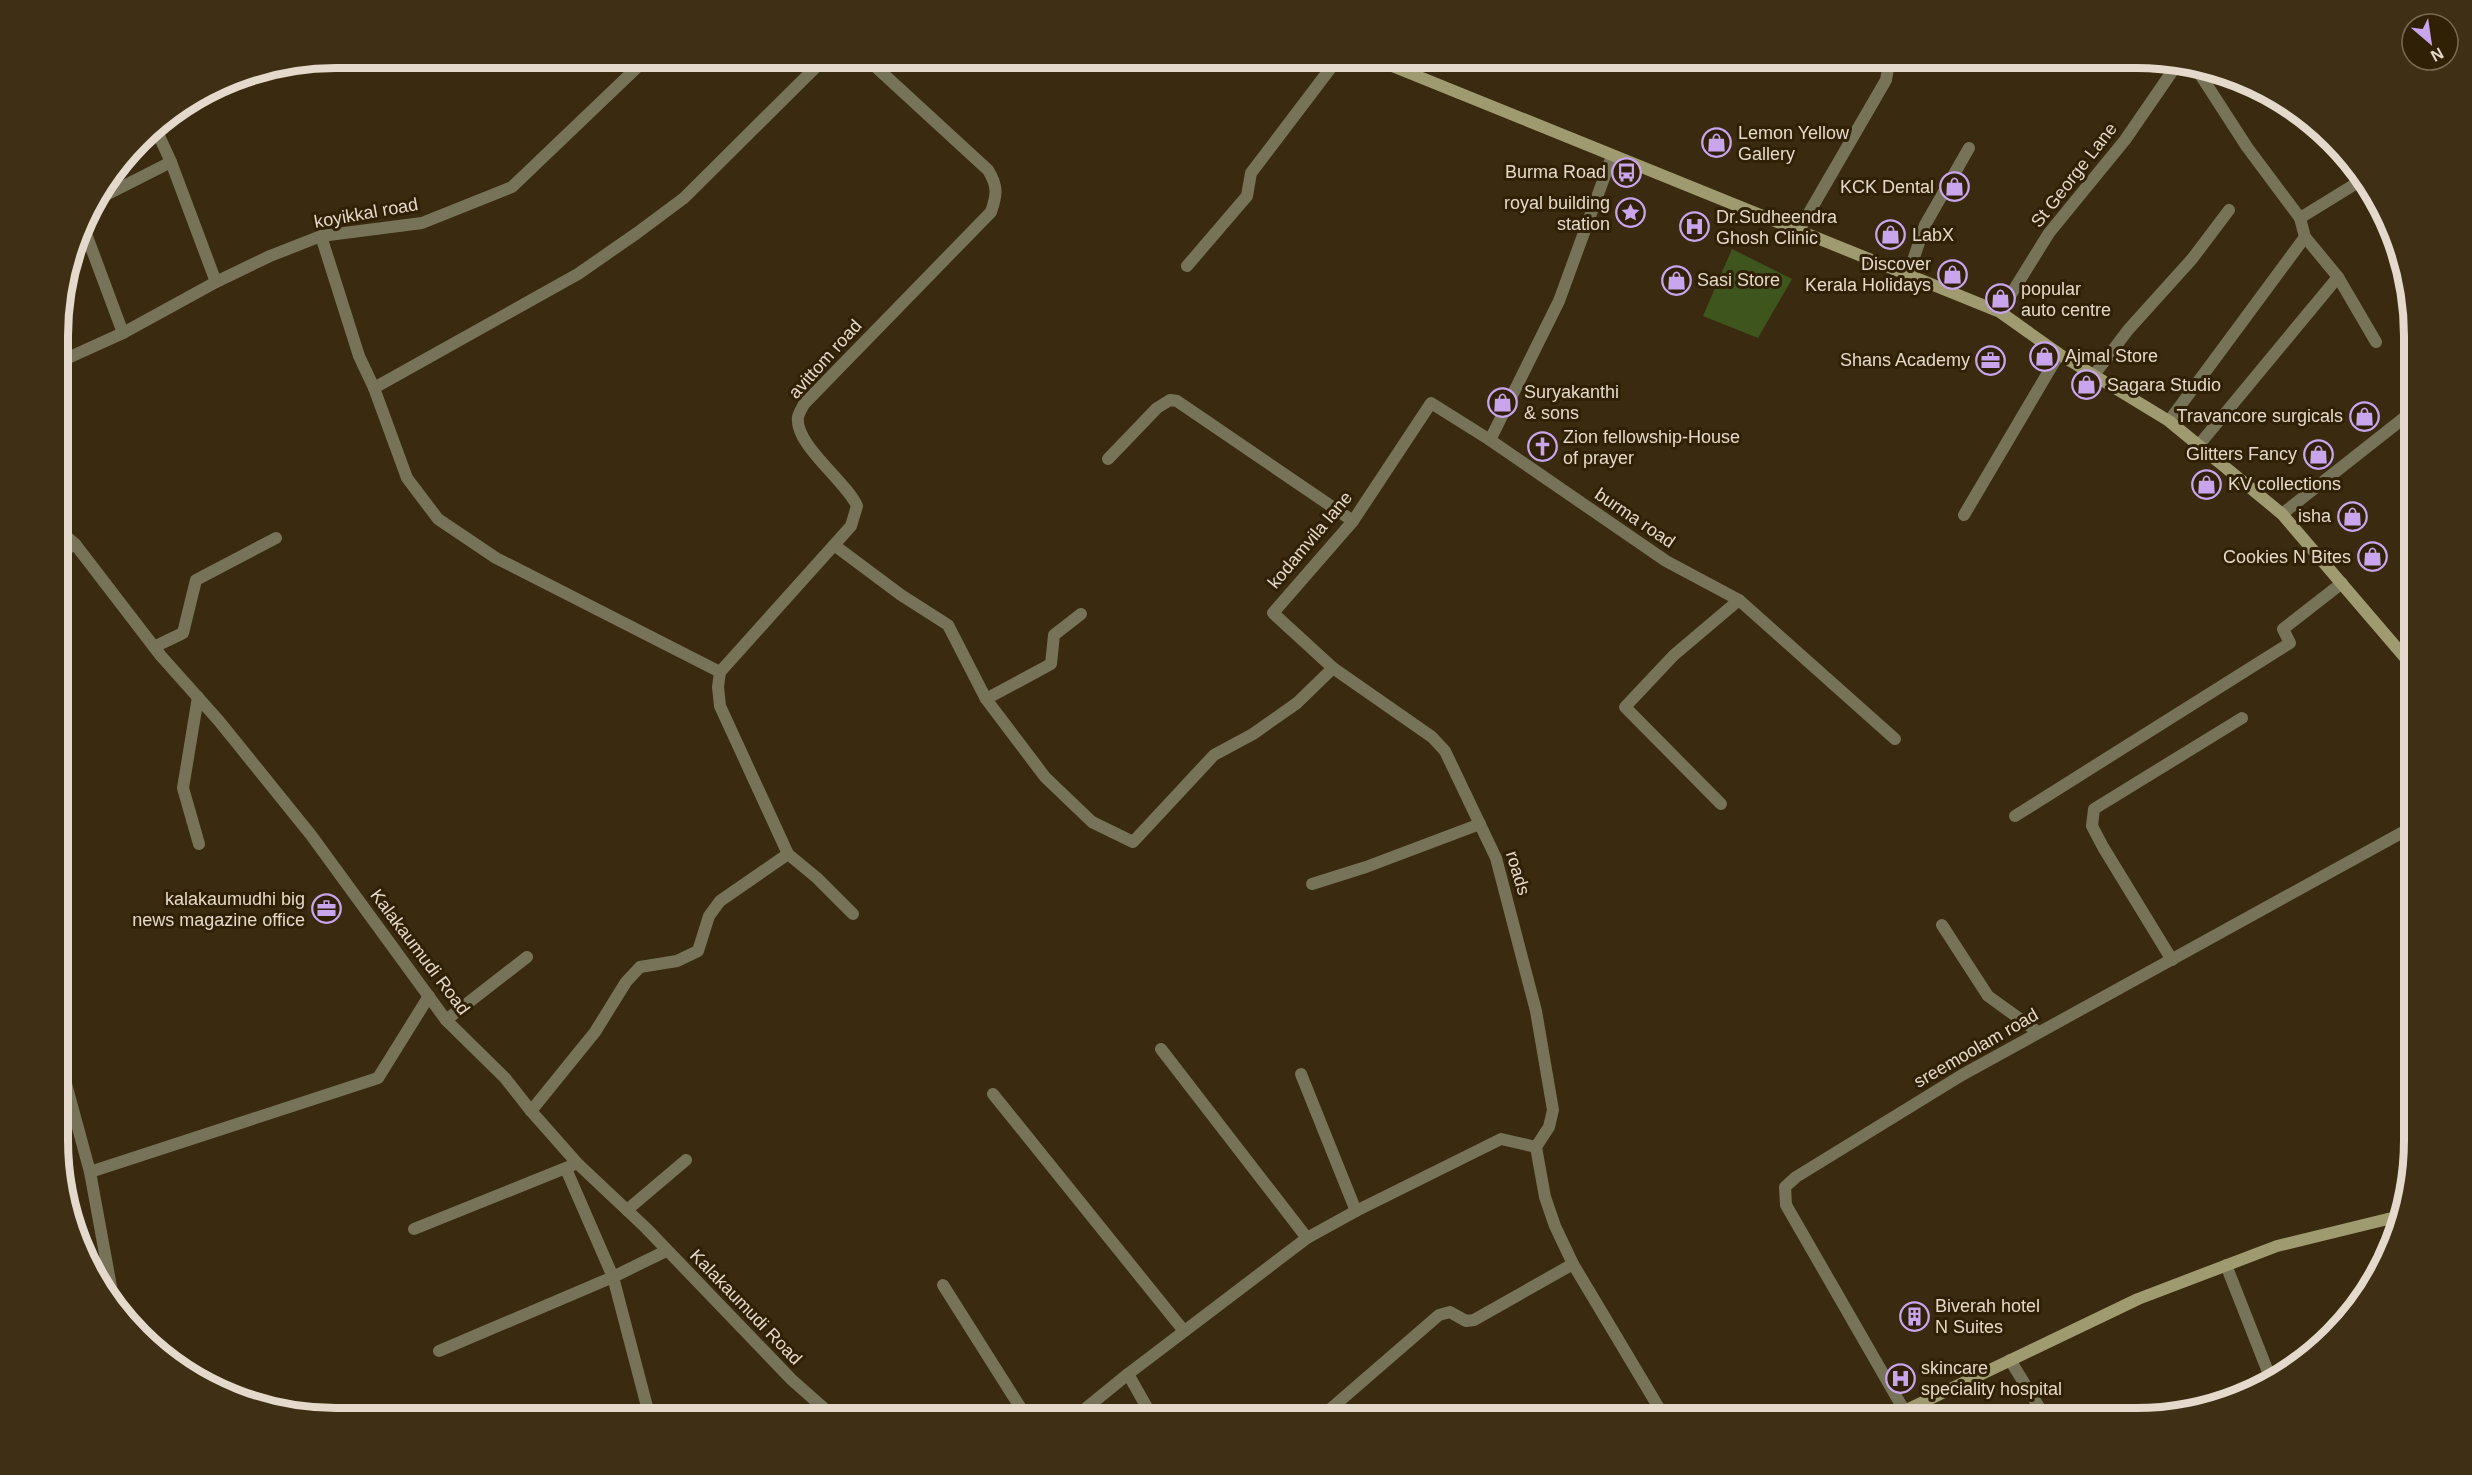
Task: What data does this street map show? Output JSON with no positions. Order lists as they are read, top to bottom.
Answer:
{
  "streets": {
    "street": [
      "St George Lane",
      "koyikkal road",
      "avittom road",
      "burma road",
      "kodamvila lane",
      "roads",
      "Kalakaumudi Road",
      "sreemoolam road"
    ]
  },
  "crossings": [
    ["burma road", "kodamvila lane"],
    ["kodamvila lane", "roads"]
  ],
  "places": {
    "shop": [
      "Lemon Yellow Gallery",
      "KCK Dental",
      "LabX",
      "Discover Kerala Holidays",
      "Sasi Store",
      "popular auto centre",
      "Ajmal Store",
      "Sagara Studio",
      "Suryakanthi & sons",
      "Travancore surgicals",
      "Glitters Fancy",
      "KV collections",
      "isha",
      "Cookies N Bites"
    ],
    "bus stop": ["Burma Road"],
    "place": ["royal building station"],
    "hospital": ["Dr.Sudheendra Ghosh Clinic", "skincare speciality hospital"],
    "office": ["Shans Academy", "kalakaumudhi big news magazine office"],
    "church": ["Zion fellowship-House of prayer"],
    "building": ["Biverah hotel N Suites"]
  },
  "north": "bottom right"
}
